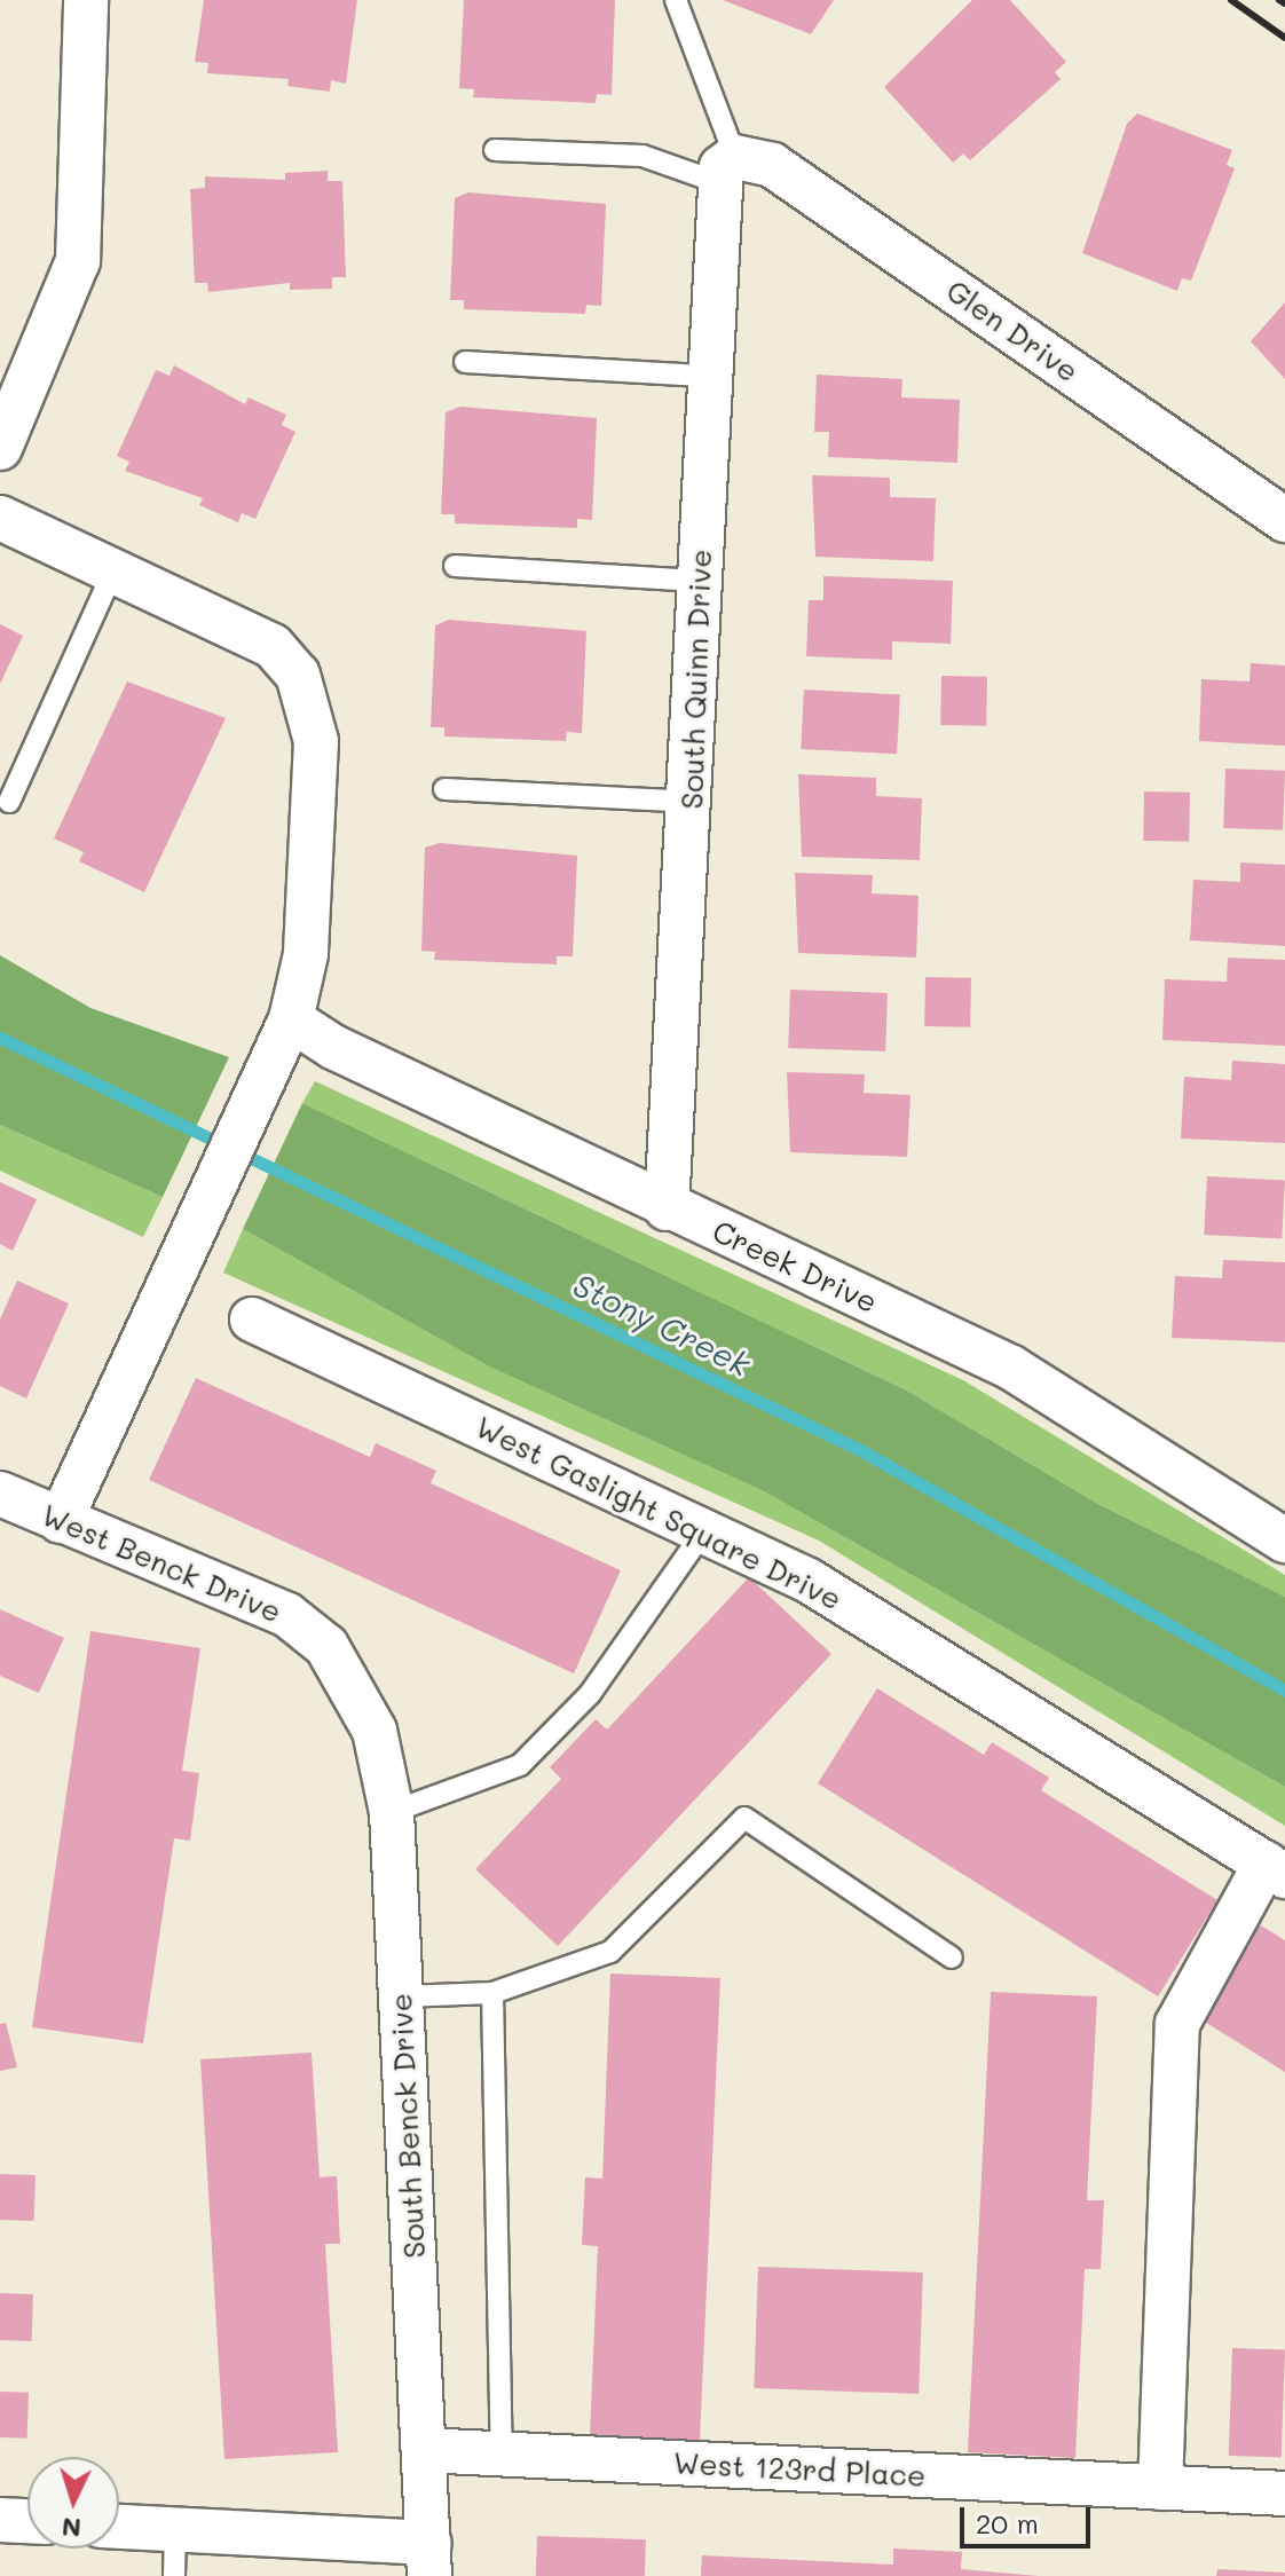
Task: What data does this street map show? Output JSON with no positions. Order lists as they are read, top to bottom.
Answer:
{
  "streets": {
    "street": [
      "Glen Drive",
      "South Quinn Drive",
      "Creek Drive",
      "West Gaslight Square Drive",
      "West Benck Drive",
      "South Benck Drive",
      "West 123rd Place"
    ]
  },
  "crossings": [
    ["Glen Drive", "South Quinn Drive"],
    ["South Quinn Drive", "Creek Drive"],
    ["West Benck Drive", "South Benck Drive"],
    ["South Benck Drive", "West 123rd Place"]
  ],
  "water": ["Stony Creek"],
  "scale_bar": "20 m",
  "north": "bottom"
}
